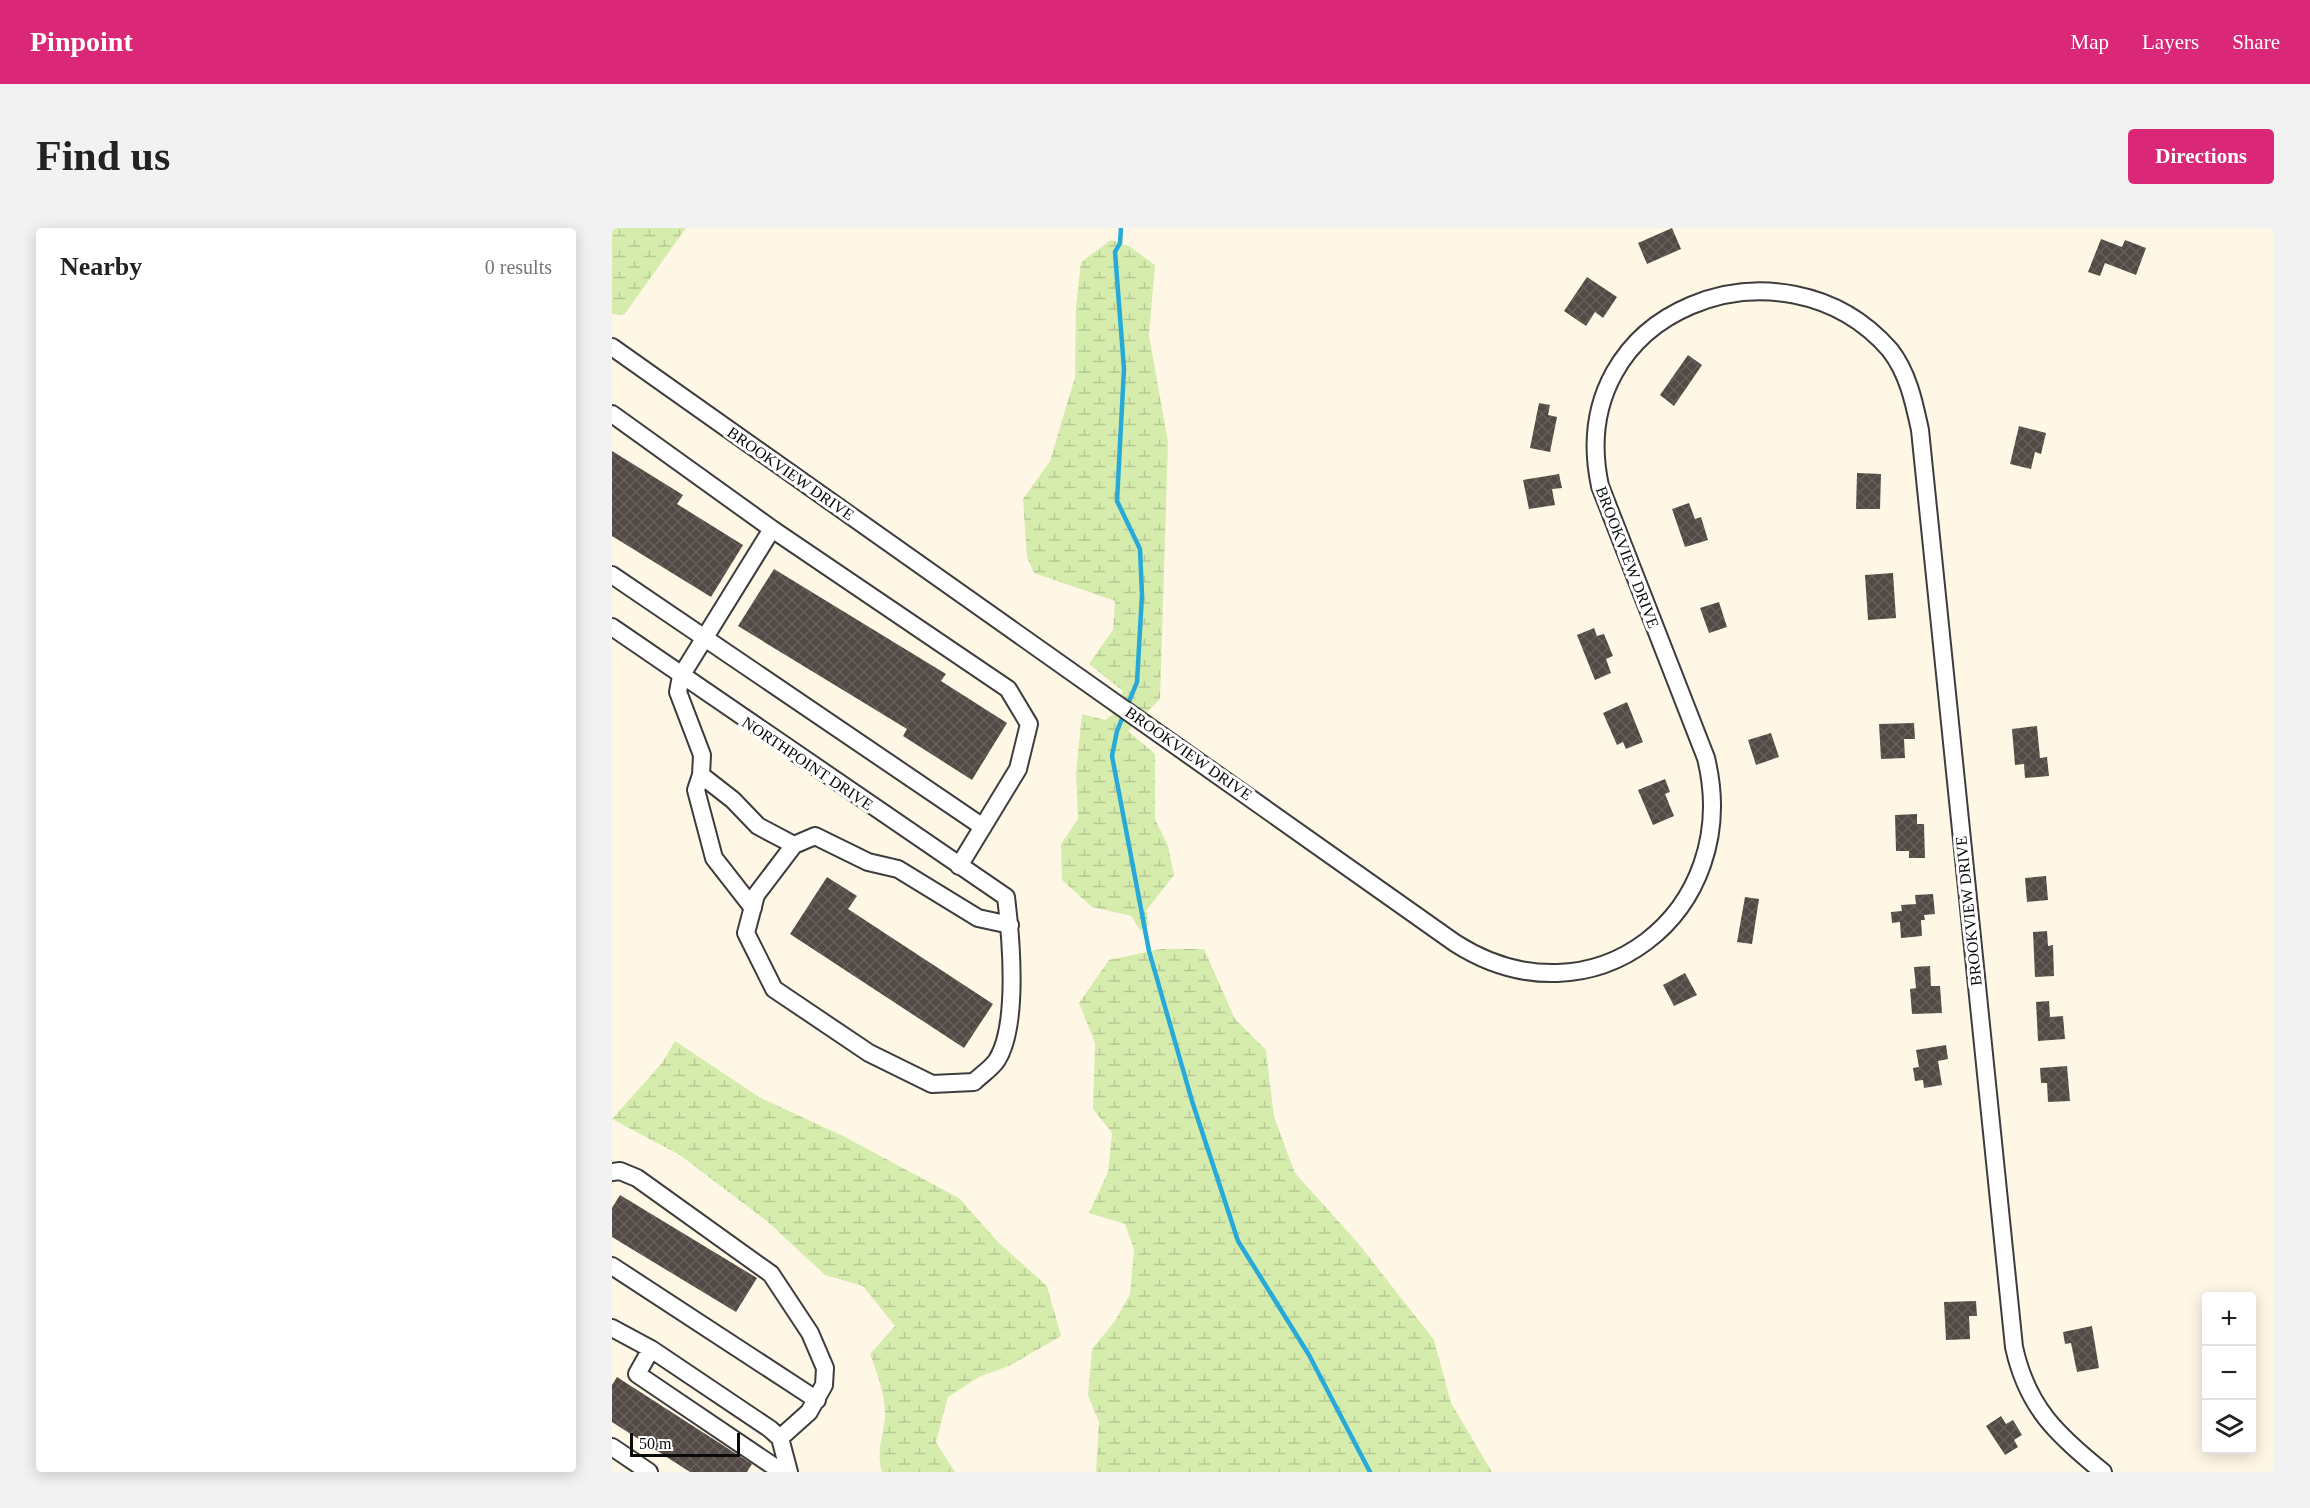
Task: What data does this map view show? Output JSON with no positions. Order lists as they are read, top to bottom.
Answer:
{
  "streets": {
    "street": ["BROOKVIEW DRIVE", "NORTHPOINT DRIVE"]
  },
  "scale_bar": "50 m",
  "page": {
    "header": "Pinpoint",
    "nav": ["Map", "Layers", "Share"],
    "buttons": "Directions",
    "title": "Find us",
    "heading": ["Nearby", "0 results"],
    "map_buttons": ["+", "−"],
    "scale": "50 m"
  }
}
